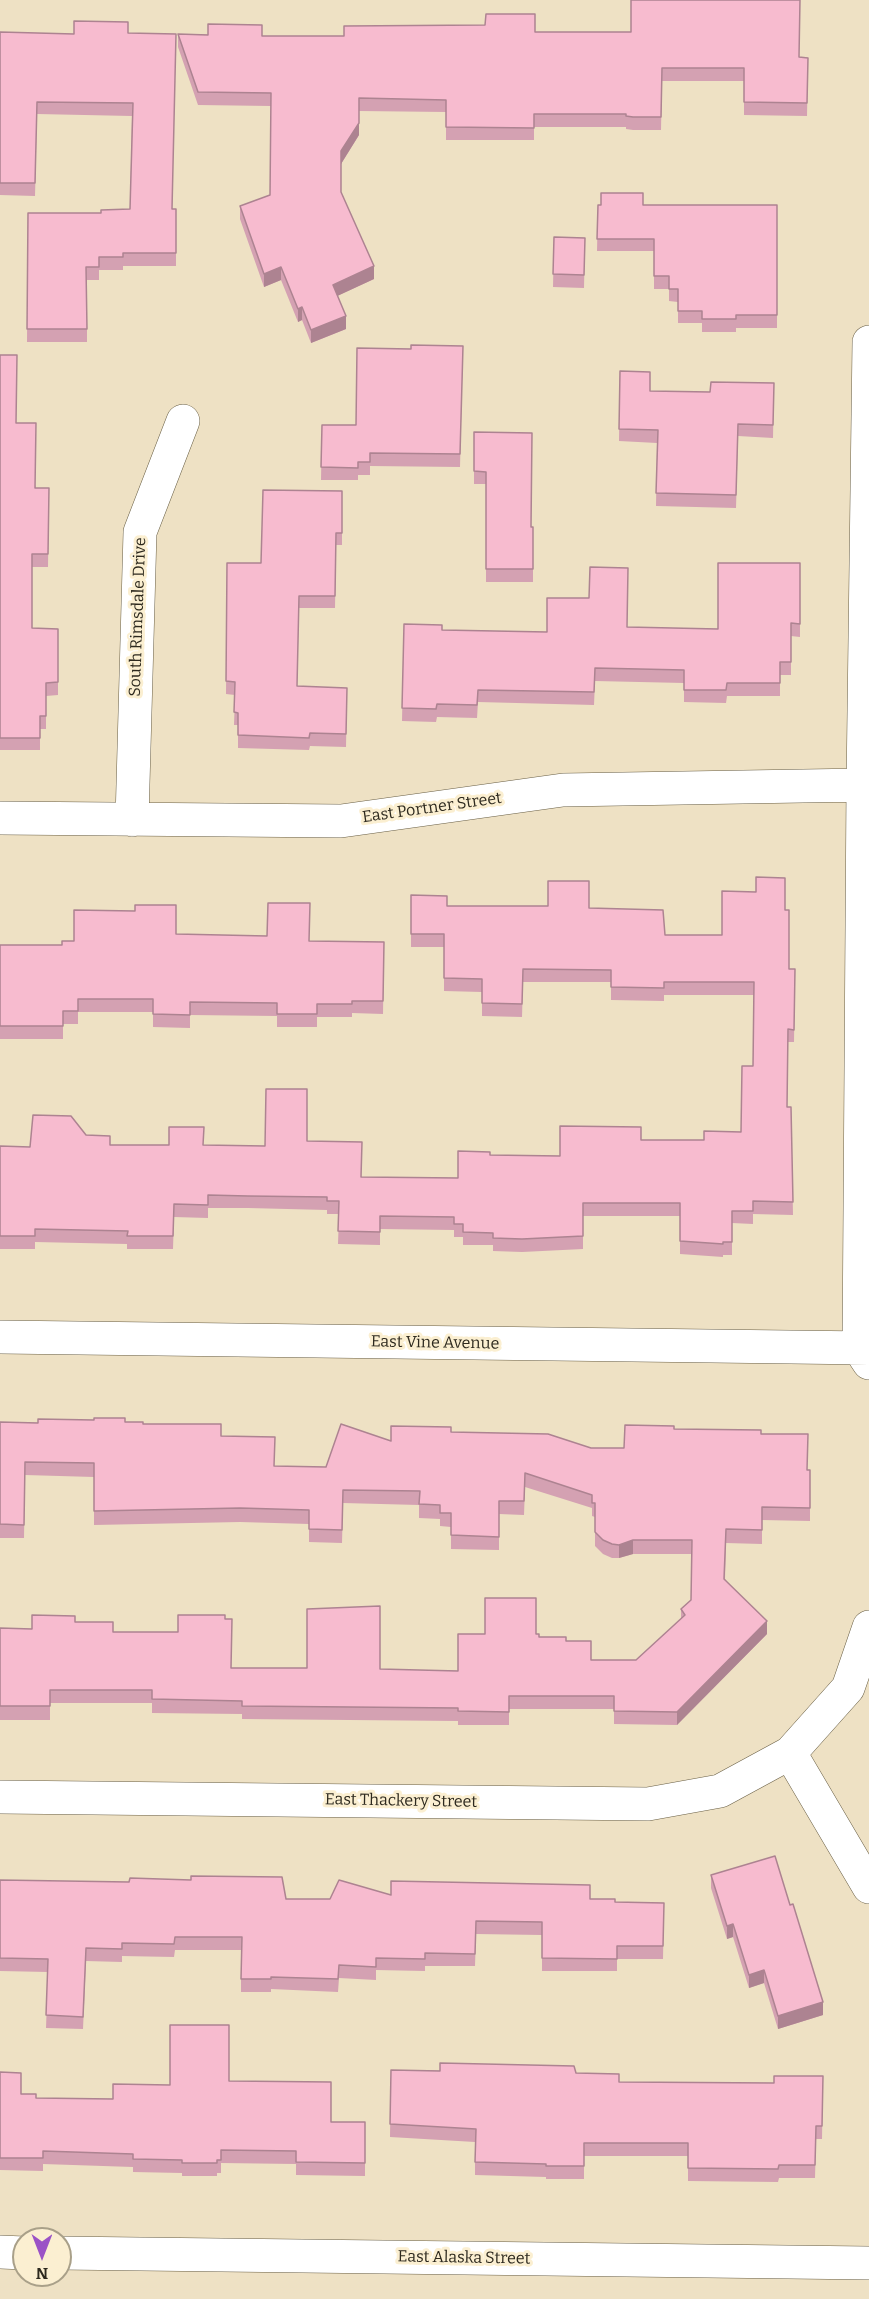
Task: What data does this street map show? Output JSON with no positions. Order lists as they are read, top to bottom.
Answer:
{
  "streets": {
    "street": [
      "South Rimsdale Drive",
      "East Portner Street",
      "East Vine Avenue",
      "East Thackery Street",
      "East Alaska Street"
    ]
  },
  "crossings": [
    ["South Rimsdale Drive", "East Portner Street"]
  ],
  "north": "bottom"
}
